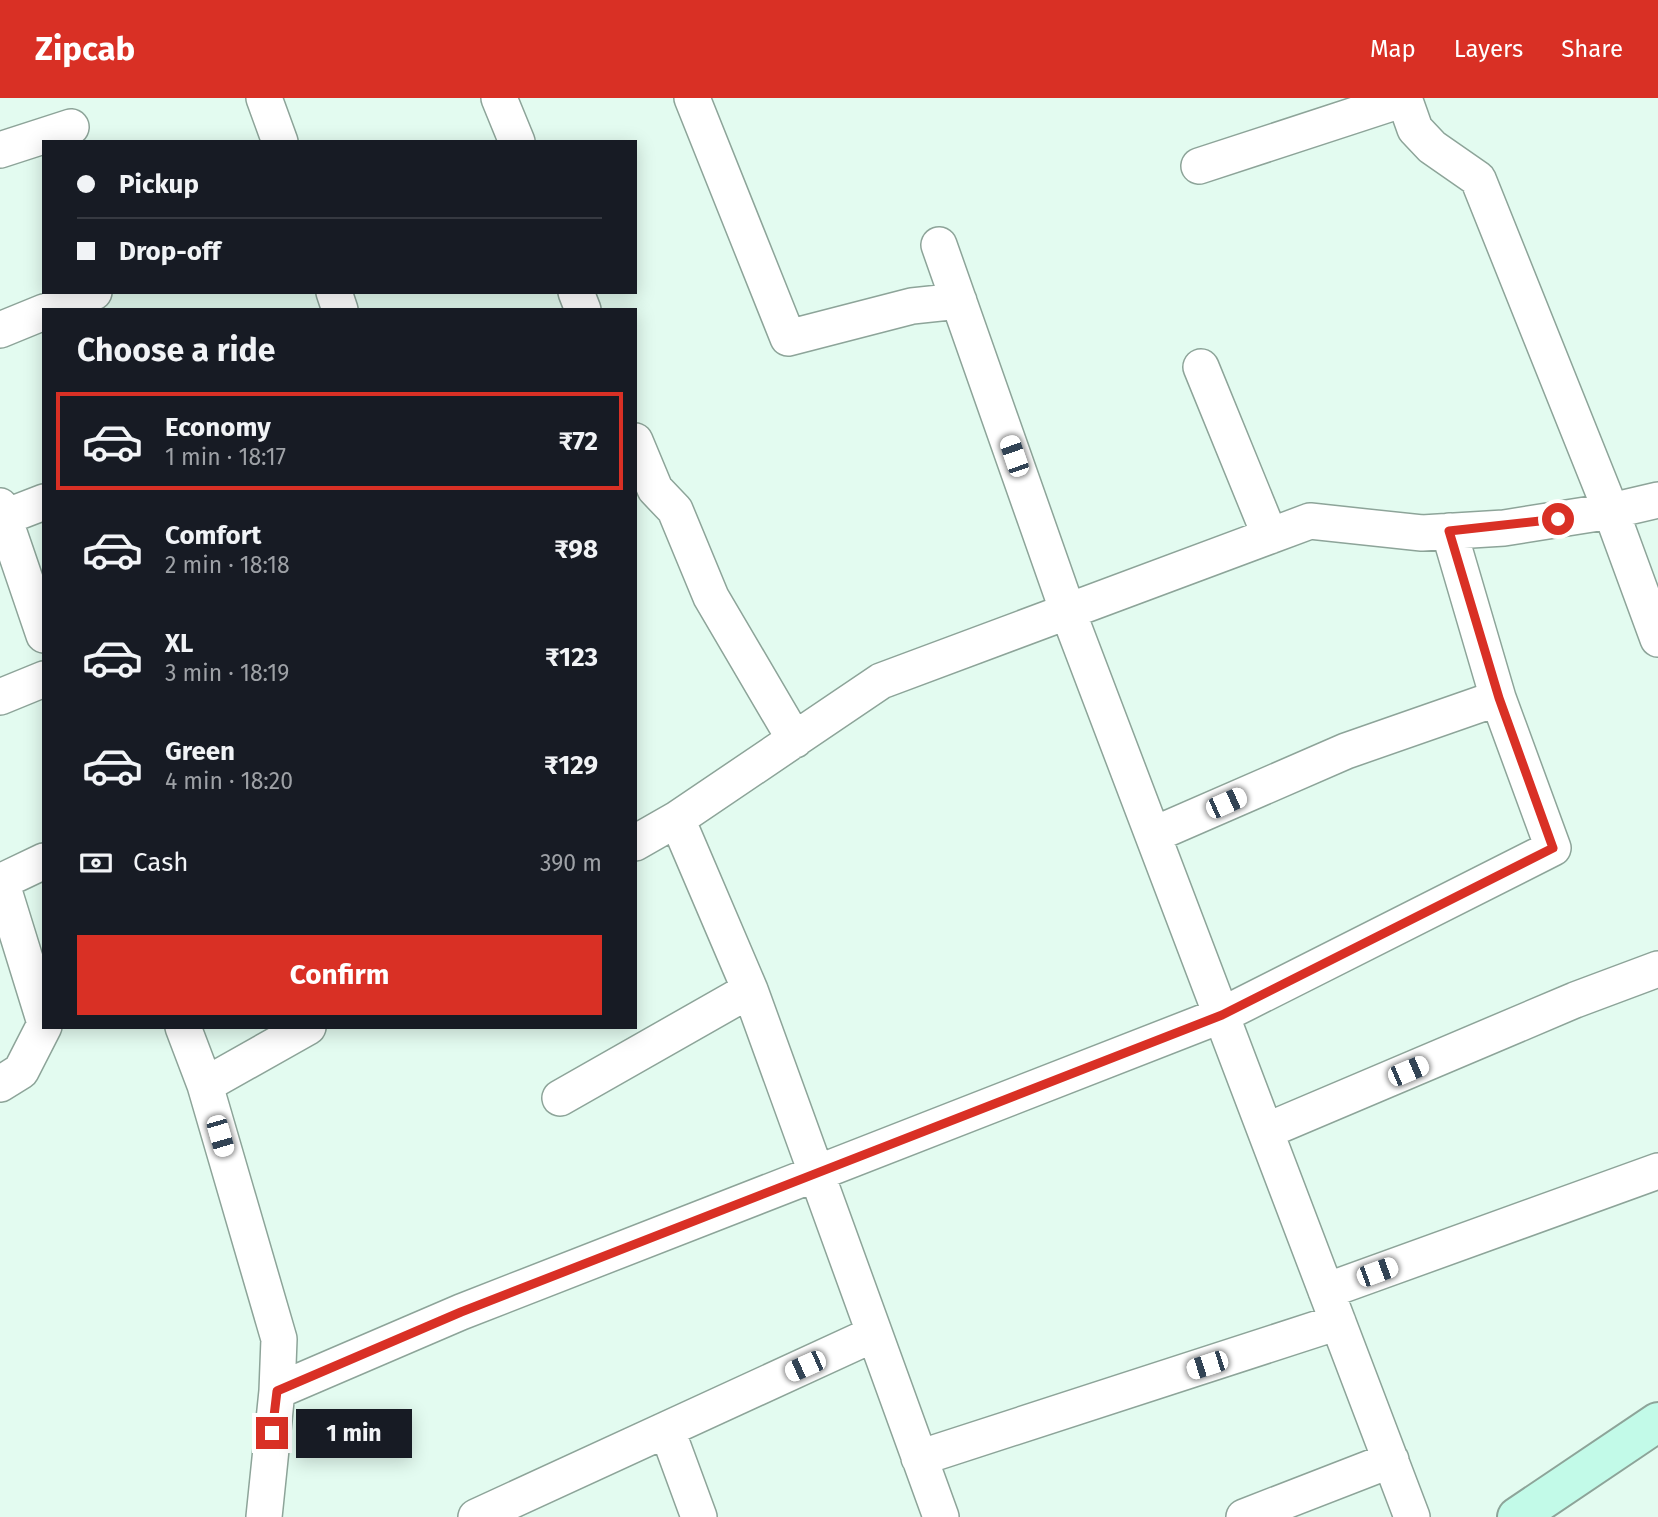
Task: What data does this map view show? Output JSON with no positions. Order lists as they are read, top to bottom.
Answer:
{
  "page": {
    "header": "Zipcab",
    "nav": ["Map", "Layers", "Share"],
    "banner": ["Pickup", "Drop-off"],
    "heading": "Choose a ride",
    "list": [
      {
        "name": "Economy",
        "note": "1 min · 18:17",
        "value": "₹72"
      },
      {
        "name": "Comfort",
        "note": "2 min · 18:18",
        "value": "₹98"
      },
      {
        "name": "XL",
        "note": "3 min · 18:19",
        "value": "₹123"
      },
      {
        "name": "Green",
        "note": "4 min · 18:20",
        "value": "₹129"
      }
    ],
    "pay": ["Cash", "390 m"],
    "buttons": "Confirm",
    "bubble": "1 min"
  }
}
